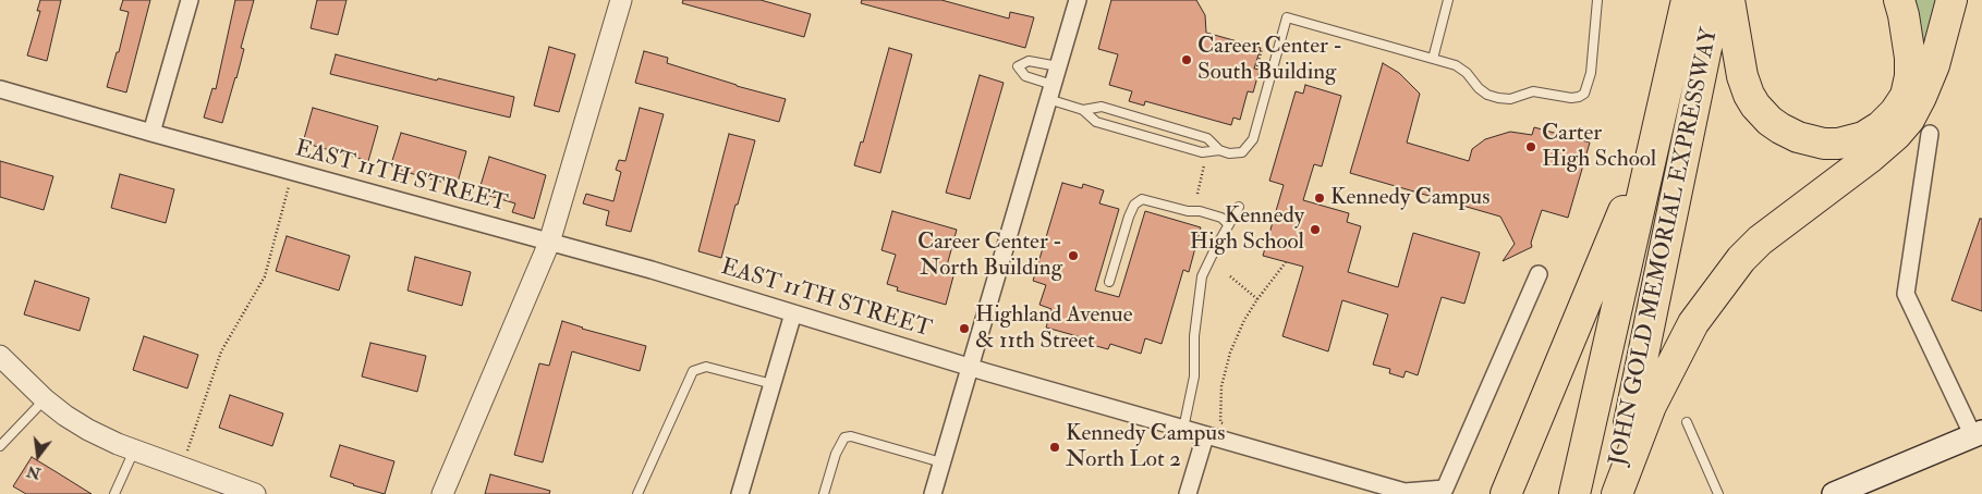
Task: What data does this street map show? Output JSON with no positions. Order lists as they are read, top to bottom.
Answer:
{
  "streets": {
    "highway": ["JOHN GOLD MEMORIAL EXPRESSWAY"],
    "street": ["EAST 11TH STREET"]
  },
  "places": [
    "Career Center - South Building",
    "Carter High School",
    "Kennedy Campus",
    "Kennedy High School",
    "Career Center - North Building",
    "Highland Avenue & 11th Street",
    "Kennedy Campus North Lot 2"
  ],
  "north": "bottom"
}
